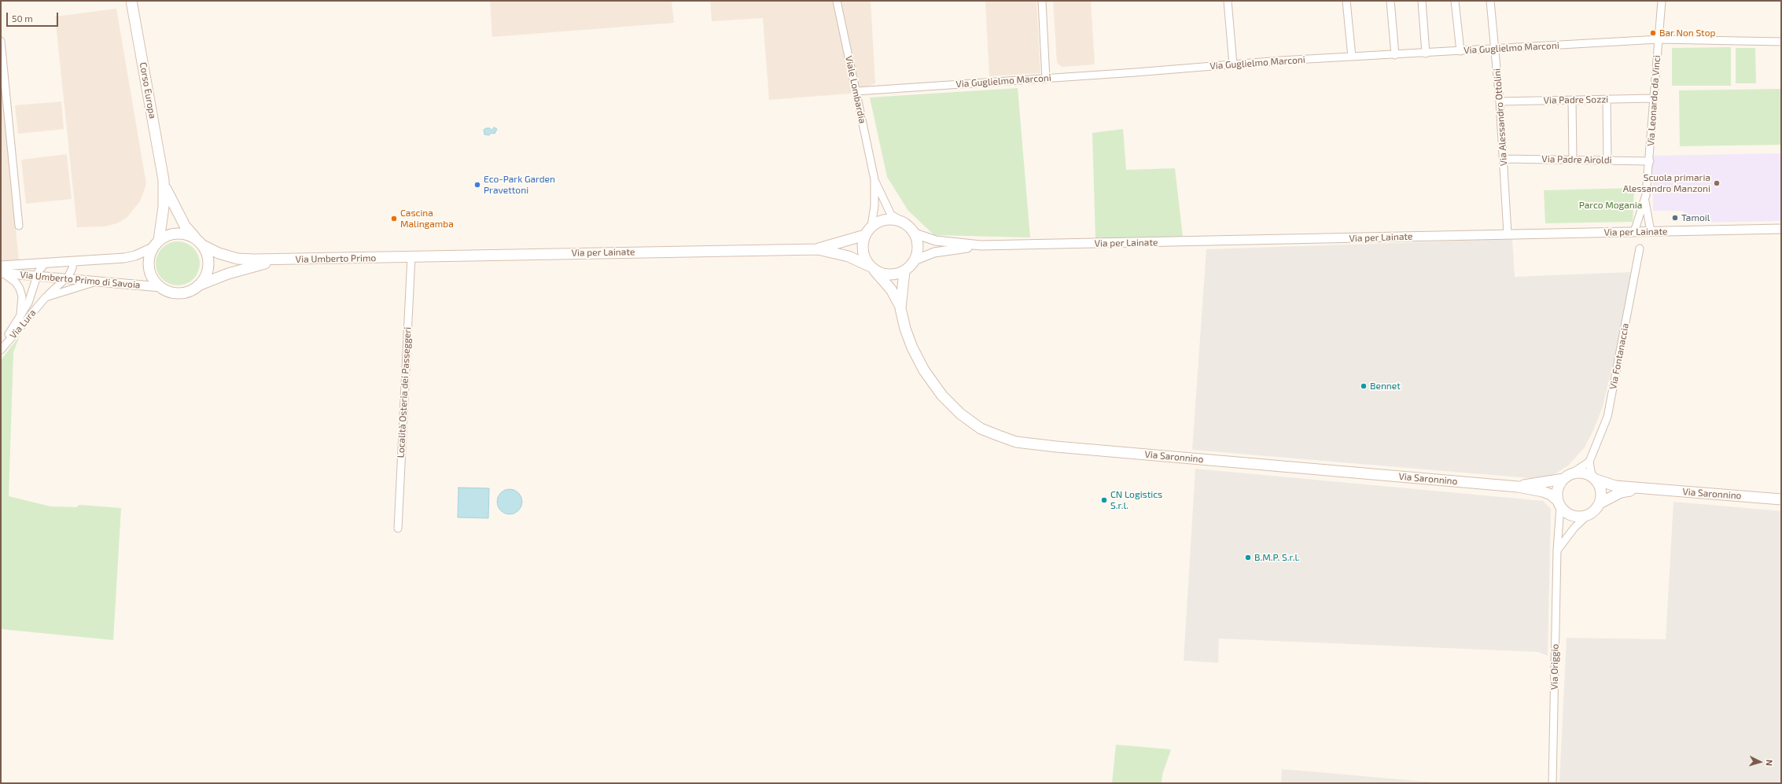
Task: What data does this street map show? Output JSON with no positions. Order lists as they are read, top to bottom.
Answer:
{
  "streets": {
    "main road": [
      "Corso Europa",
      "Via per Lainate",
      "Via Umberto Primo",
      "Via Saronnino"
    ],
    "street": [
      "Via Guglielmo Marconi",
      "Viale Lombardia",
      "Via Padre Sozzi",
      "Via Leonardo da Vinci",
      "Via Alessandro Ottolini",
      "Via Padre Airoldi",
      "Via Umberto Primo di Savoia",
      "Via Lura",
      "Via Fontanaccia",
      "Località Osteria dei Passeggeri",
      "Via Origgio"
    ]
  },
  "crossings": [
    ["Via Guglielmo Marconi", "Viale Lombardia"],
    ["Via Guglielmo Marconi", "Via Leonardo da Vinci"],
    ["Via Guglielmo Marconi", "Via Alessandro Ottolini"],
    ["Viale Lombardia", "Via per Lainate"],
    ["Viale Lombardia", "Via Saronnino"],
    ["Corso Europa", "Via Umberto Primo"],
    ["Corso Europa", "Via Umberto Primo di Savoia"],
    ["Via Padre Sozzi", "Via Leonardo da Vinci"],
    ["Via Padre Sozzi", "Via Alessandro Ottolini"],
    ["Via Leonardo da Vinci", "Via Padre Airoldi"],
    ["Via Alessandro Ottolini", "Via Padre Airoldi"],
    ["Via Alessandro Ottolini", "Via per Lainate"],
    ["Via per Lainate", "Via Umberto Primo"],
    ["Via per Lainate", "Località Osteria dei Passeggeri"],
    ["Via per Lainate", "Via Saronnino"],
    ["Via Umberto Primo", "Via Umberto Primo di Savoia"],
    ["Via Umberto Primo di Savoia", "Via Lura"],
    ["Via Saronnino", "Via Origgio"]
  ],
  "parks": ["Parco Mogania"],
  "places": [
    "Bar Non Stop",
    "Scuola primaria Alessandro Manzoni",
    "Eco-Park Garden Pravettoni",
    "Tamoil",
    "Cascina Malingamba",
    "Bennet",
    "CN Logistics S.r.l.",
    "B.M.P. S.r.l."
  ],
  "scale_bar": "50 m",
  "north": "right"
}
